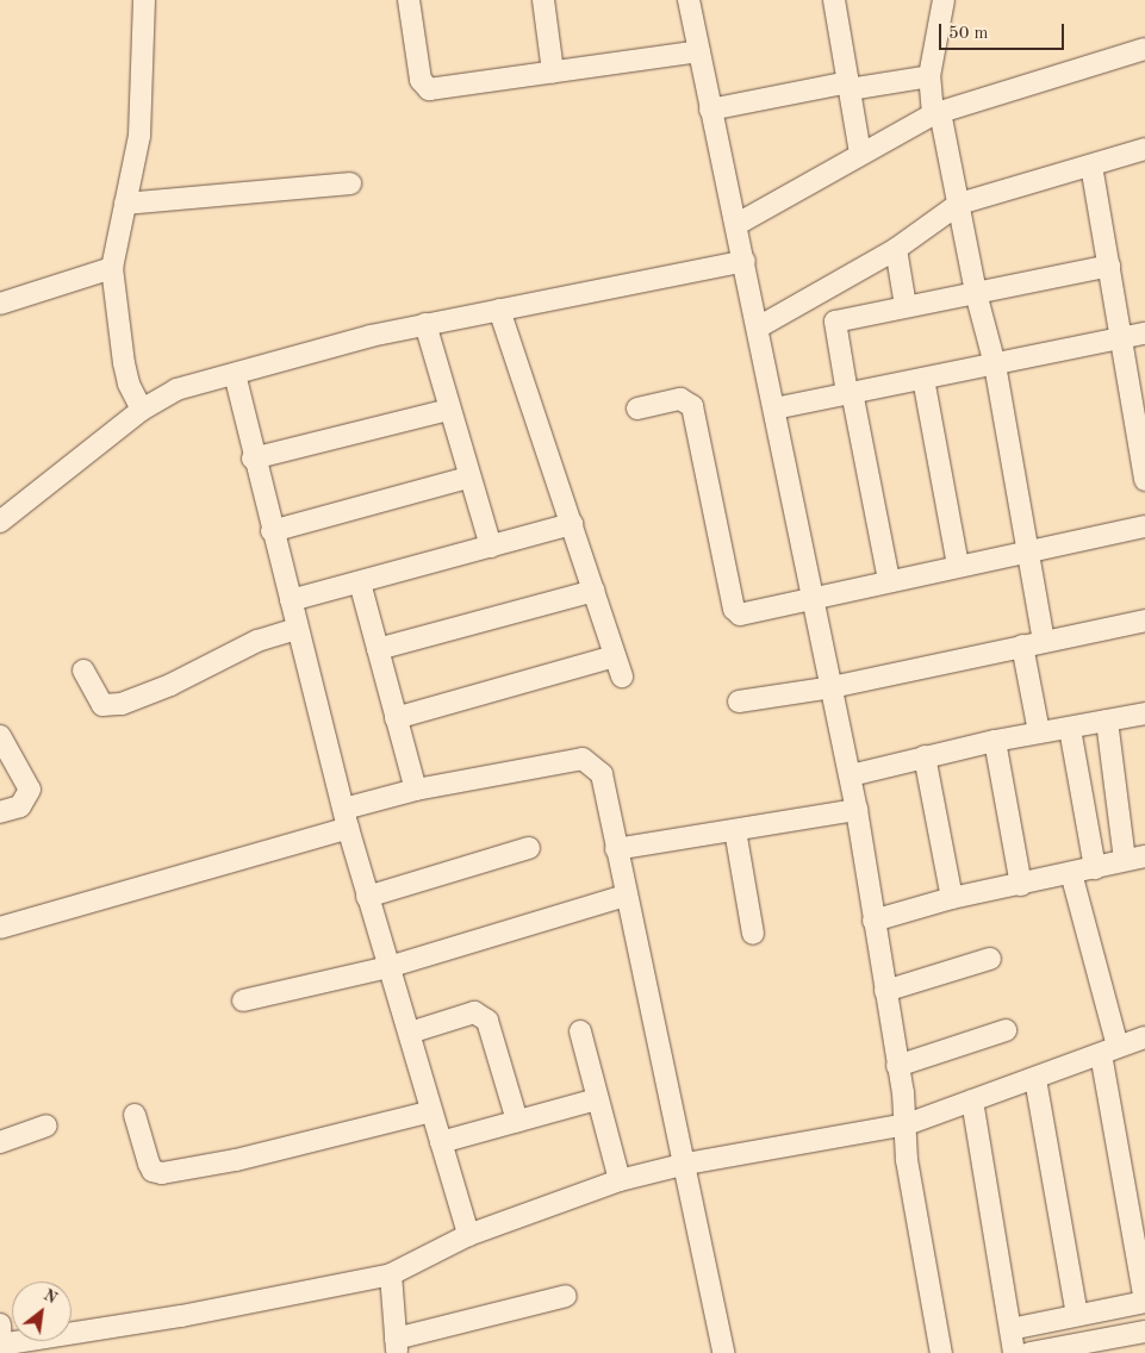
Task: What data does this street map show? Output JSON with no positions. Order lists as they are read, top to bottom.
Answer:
{
  "scale_bar": "50 m",
  "north": "top right"
}
